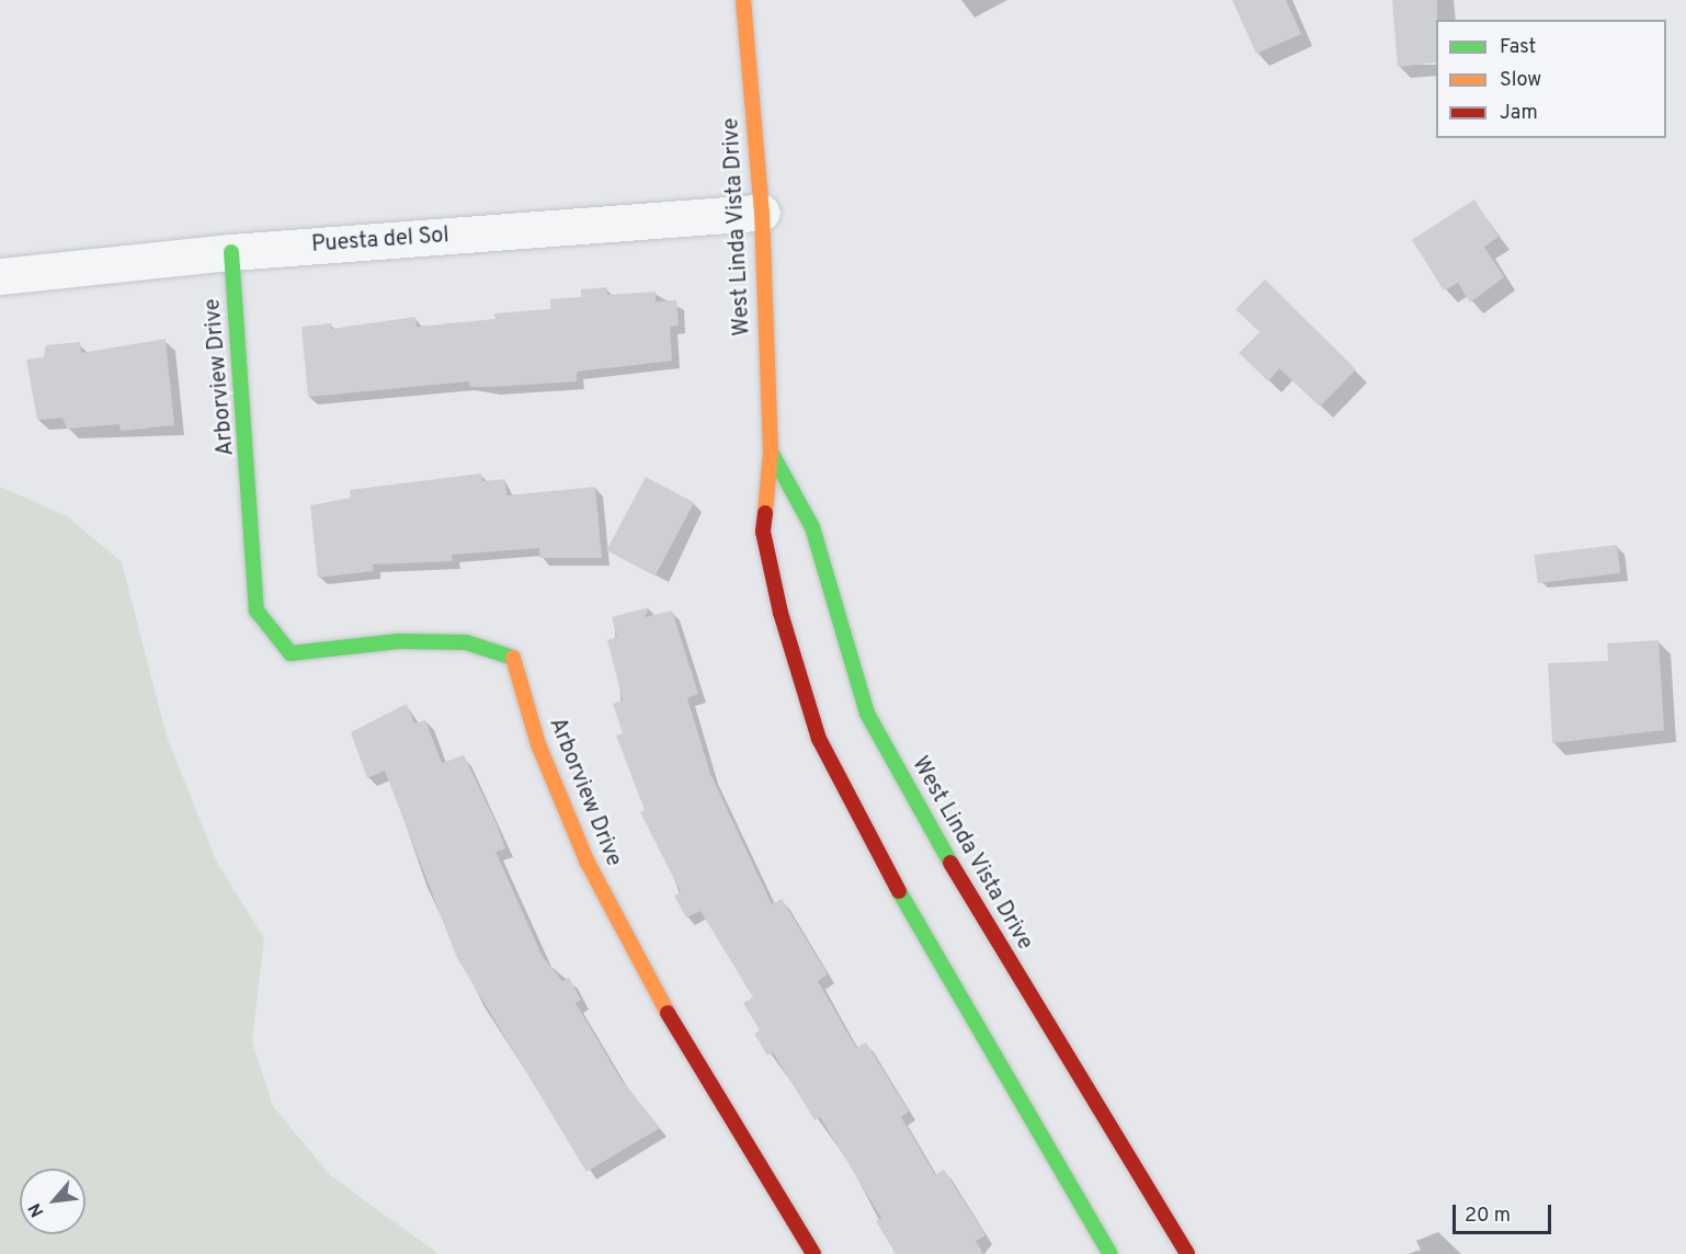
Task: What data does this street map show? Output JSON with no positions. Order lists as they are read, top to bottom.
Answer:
{
  "streets": {
    "main road": ["West Linda Vista Drive", "Arborview Drive"],
    "street": ["Puesta del Sol"]
  },
  "crossings": [
    ["West Linda Vista Drive", "Puesta del Sol"],
    ["Puesta del Sol", "Arborview Drive"]
  ],
  "legend": ["Fast", "Slow", "Jam"],
  "scale_bar": "20 m",
  "north": "bottom left"
}
